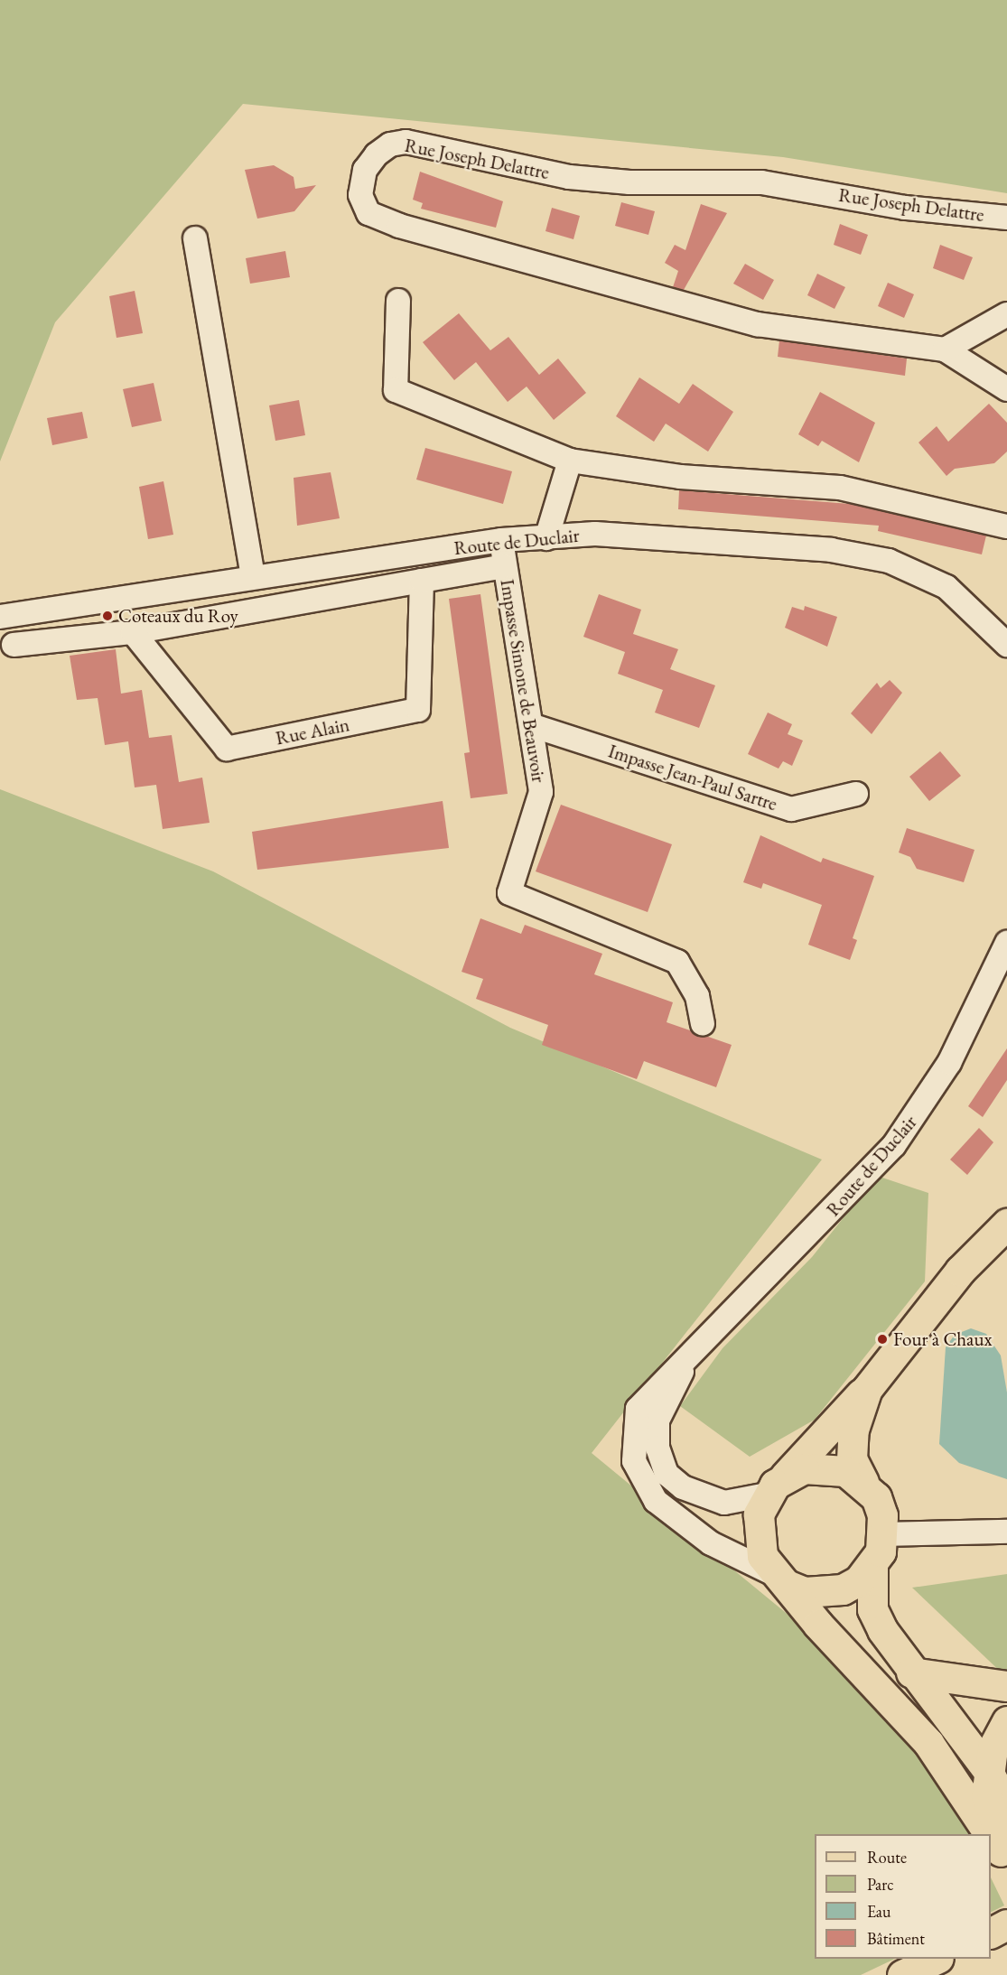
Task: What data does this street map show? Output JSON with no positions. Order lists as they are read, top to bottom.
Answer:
{
  "streets": {
    "street": [
      "Rue Joseph Delattre",
      "Route de Duclair",
      "Impasse Simone de Beauvoir",
      "Rue Alain",
      "Impasse Jean-Paul Sartre"
    ]
  },
  "crossings": [
    ["Route de Duclair", "Impasse Simone de Beauvoir"],
    ["Impasse Simone de Beauvoir", "Impasse Jean-Paul Sartre"]
  ],
  "places": ["Coteaux du Roy", "Four à Chaux"],
  "legend": [
    "Route",
    "Parc",
    "Eau",
    "Bâtiment"
  ]
}
